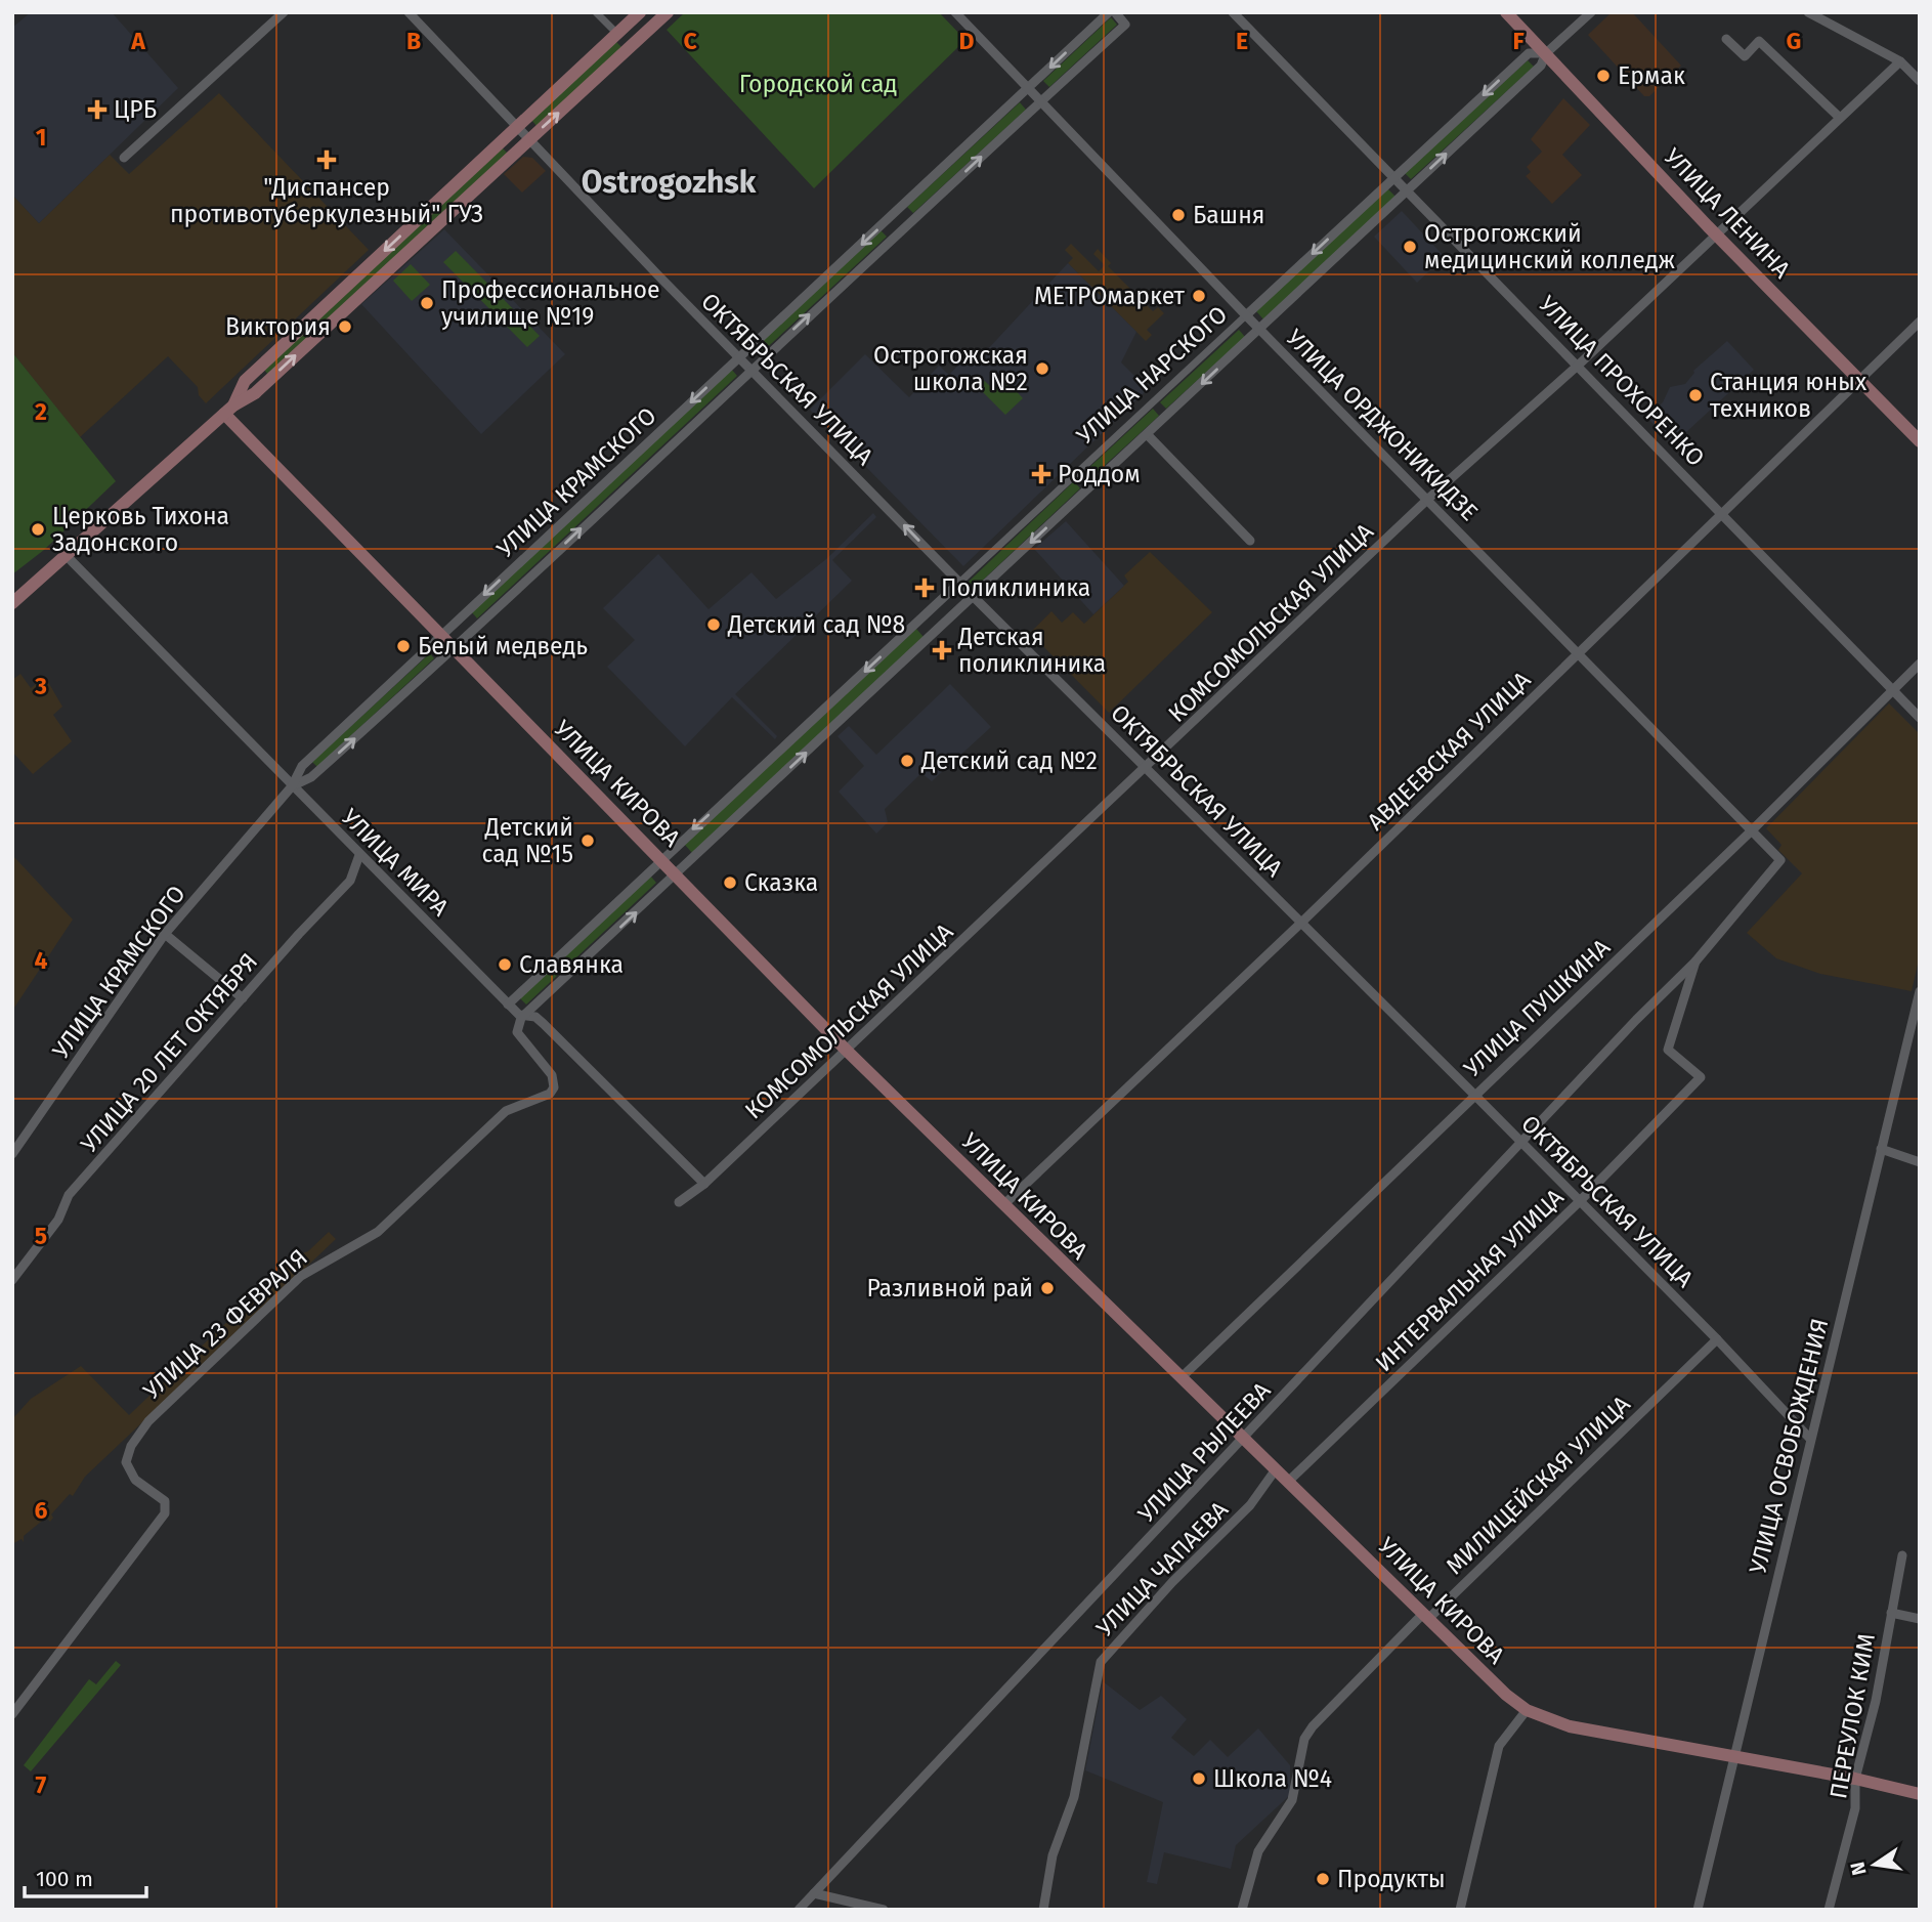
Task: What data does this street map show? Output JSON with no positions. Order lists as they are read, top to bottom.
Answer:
{
  "streets": {
    "main road": ["УЛИЦА ЛЕНИНА", "УЛИЦА КИРОВА"],
    "street": [
      "УЛИЦА НАРСКОГО",
      "ОКТЯБРЬСКАЯ УЛИЦА",
      "УЛИЦА ПРОХОРЕНКО",
      "УЛИЦА ОРДЖОНИКИДЗЕ",
      "УЛИЦА КРАМСКОГО",
      "КОМСОМОЛЬСКАЯ УЛИЦА",
      "АВДЕЕВСКАЯ УЛИЦА",
      "УЛИЦА МИРА",
      "УЛИЦА ПУШКИНА",
      "УЛИЦА 20 ЛЕТ ОКТЯБРЯ",
      "ИНТЕРВАЛЬНАЯ УЛИЦА",
      "УЛИЦА 23 ФЕВРАЛЯ",
      "УЛИЦА ОСВОБОЖДЕНИЯ",
      "УЛИЦА РЫЛЕЕВА",
      "МИЛИЦЕЙСКАЯ УЛИЦА",
      "УЛИЦА ЧАПАЕВА",
      "ПЕРЕУЛОК КИМ"
    ]
  },
  "crossings": [
    ["УЛИЦА ЛЕНИНА", "УЛИЦА НАРСКОГО"],
    ["УЛИЦА ЛЕНИНА", "КОМСОМОЛЬСКАЯ УЛИЦА"],
    ["УЛИЦА ЛЕНИНА", "АВДЕЕВСКАЯ УЛИЦА"],
    ["УЛИЦА НАРСКОГО", "ОКТЯБРЬСКАЯ УЛИЦА"],
    ["УЛИЦА НАРСКОГО", "УЛИЦА ПРОХОРЕНКО"],
    ["УЛИЦА НАРСКОГО", "УЛИЦА ОРДЖОНИКИДЗЕ"],
    ["УЛИЦА НАРСКОГО", "УЛИЦА КИРОВА"],
    ["УЛИЦА НАРСКОГО", "УЛИЦА МИРА"],
    ["УЛИЦА НАРСКОГО", "УЛИЦА 23 ФЕВРАЛЯ"],
    ["ОКТЯБРЬСКАЯ УЛИЦА", "УЛИЦА КРАМСКОГО"],
    ["ОКТЯБРЬСКАЯ УЛИЦА", "КОМСОМОЛЬСКАЯ УЛИЦА"],
    ["ОКТЯБРЬСКАЯ УЛИЦА", "АВДЕЕВСКАЯ УЛИЦА"],
    ["ОКТЯБРЬСКАЯ УЛИЦА", "УЛИЦА ПУШКИНА"],
    ["ОКТЯБРЬСКАЯ УЛИЦА", "ИНТЕРВАЛЬНАЯ УЛИЦА"],
    ["ОКТЯБРЬСКАЯ УЛИЦА", "УЛИЦА ОСВОБОЖДЕНИЯ"],
    ["ОКТЯБРЬСКАЯ УЛИЦА", "УЛИЦА РЫЛЕЕВА"],
    ["ОКТЯБРЬСКАЯ УЛИЦА", "МИЛИЦЕЙСКАЯ УЛИЦА"],
    ["УЛИЦА ПРОХОРЕНКО", "КОМСОМОЛЬСКАЯ УЛИЦА"],
    ["УЛИЦА ПРОХОРЕНКО", "АВДЕЕВСКАЯ УЛИЦА"],
    ["УЛИЦА ПРОХОРЕНКО", "УЛИЦА ПУШКИНА"],
    ["УЛИЦА ОРДЖОНИКИДЗЕ", "УЛИЦА КРАМСКОГО"],
    ["УЛИЦА ОРДЖОНИКИДЗЕ", "КОМСОМОЛЬСКАЯ УЛИЦА"],
    ["УЛИЦА ОРДЖОНИКИДЗЕ", "АВДЕЕВСКАЯ УЛИЦА"],
    ["УЛИЦА ОРДЖОНИКИДЗЕ", "УЛИЦА ПУШКИНА"],
    ["УЛИЦА ОРДЖОНИКИДЗЕ", "ИНТЕРВАЛЬНАЯ УЛИЦА"],
    ["УЛИЦА КРАМСКОГО", "УЛИЦА КИРОВА"],
    ["УЛИЦА КРАМСКОГО", "УЛИЦА МИРА"],
    ["КОМСОМОЛЬСКАЯ УЛИЦА", "УЛИЦА КИРОВА"],
    ["КОМСОМОЛЬСКАЯ УЛИЦА", "УЛИЦА МИРА"],
    ["АВДЕЕВСКАЯ УЛИЦА", "УЛИЦА КИРОВА"],
    ["УЛИЦА КИРОВА", "УЛИЦА ПУШКИНА"],
    ["УЛИЦА КИРОВА", "ИНТЕРВАЛЬНАЯ УЛИЦА"],
    ["УЛИЦА КИРОВА", "УЛИЦА ОСВОБОЖДЕНИЯ"],
    ["УЛИЦА КИРОВА", "УЛИЦА РЫЛЕЕВА"],
    ["УЛИЦА КИРОВА", "МИЛИЦЕЙСКАЯ УЛИЦА"],
    ["УЛИЦА КИРОВА", "УЛИЦА ЧАПАЕВА"],
    ["УЛИЦА КИРОВА", "ПЕРЕУЛОК КИМ"],
    ["УЛИЦА МИРА", "УЛИЦА 20 ЛЕТ ОКТЯБРЯ"],
    ["УЛИЦА МИРА", "УЛИЦА 23 ФЕВРАЛЯ"],
    ["ИНТЕРВАЛЬНАЯ УЛИЦА", "УЛИЦА РЫЛЕЕВА"]
  ],
  "districts": ["Ostrogozhsk"],
  "parks": ["Городской сад"],
  "places": {
    "other": [
      "Ермак",
      "Башня",
      "Острогожский медицинский колледж",
      "МЕТРОмаркет",
      "Профессиональное училище №19",
      "Виктория",
      "Острогожская школа №2",
      "Станция юных техников",
      "Церковь Тихона Задонского",
      "Детский сад №8",
      "Белый медведь",
      "Детский сад №2",
      "Детский сад №15",
      "Сказка",
      "Славянка",
      "Разливной рай",
      "Школа №4",
      "Продукты"
    ],
    "health": [
      "ЦРБ",
      "\"Диспансер противотуберкулезный\" ГУЗ",
      "Роддом",
      "Поликлиника",
      "Детская поликлиника"
    ]
  },
  "scale_bar": "100 m",
  "north": "left",
  "grid": {
    "columns": [
      "A",
      "B",
      "C",
      "D",
      "E",
      "F",
      "G"
    ],
    "rows": [
      "1",
      "2",
      "3",
      "4",
      "5",
      "6",
      "7"
    ]
  }
}
